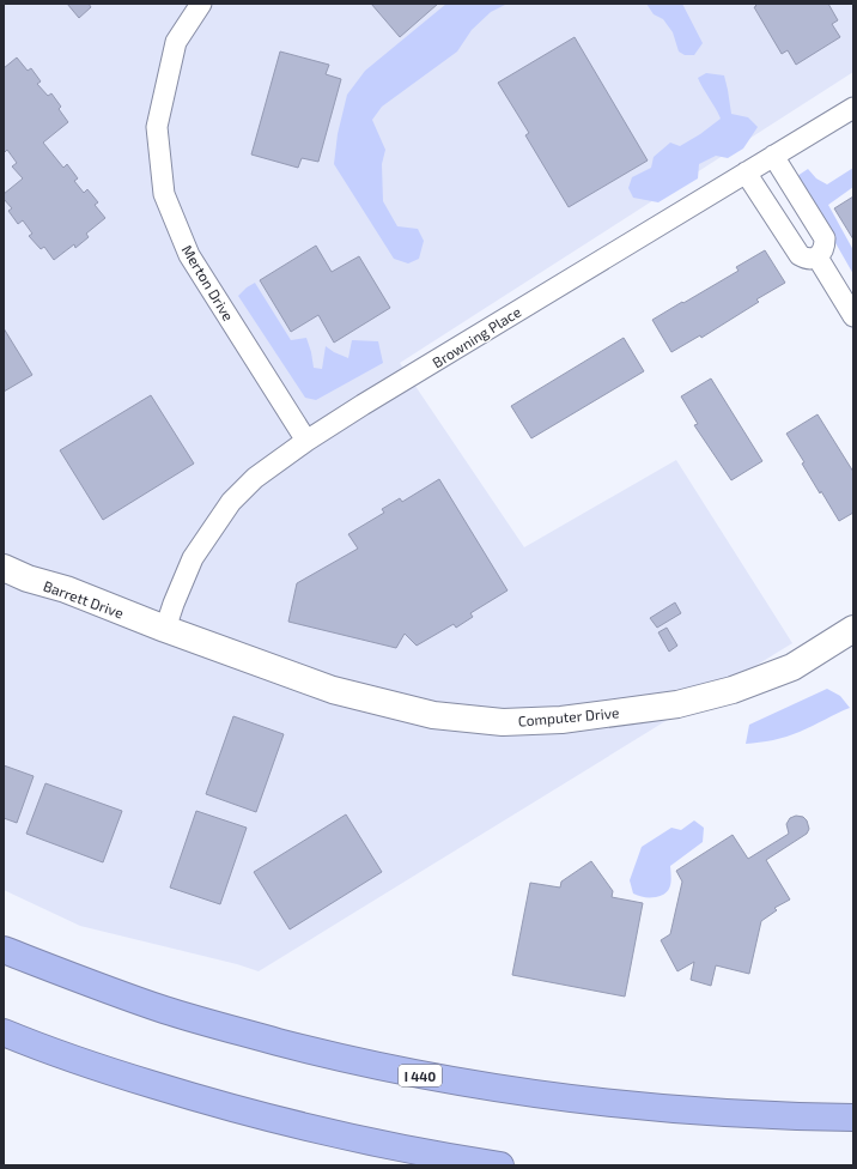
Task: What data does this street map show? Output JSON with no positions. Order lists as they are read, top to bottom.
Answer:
{
  "streets": {
    "highway": ["I 440"],
    "street": [
      "Merton Drive",
      "Browning Place",
      "Barrett Drive",
      "Computer Drive"
    ]
  },
  "crossings": [
    ["Merton Drive", "Browning Place"],
    ["Browning Place", "Barrett Drive"],
    ["Browning Place", "Computer Drive"],
    ["Barrett Drive", "Computer Drive"]
  ]
}
